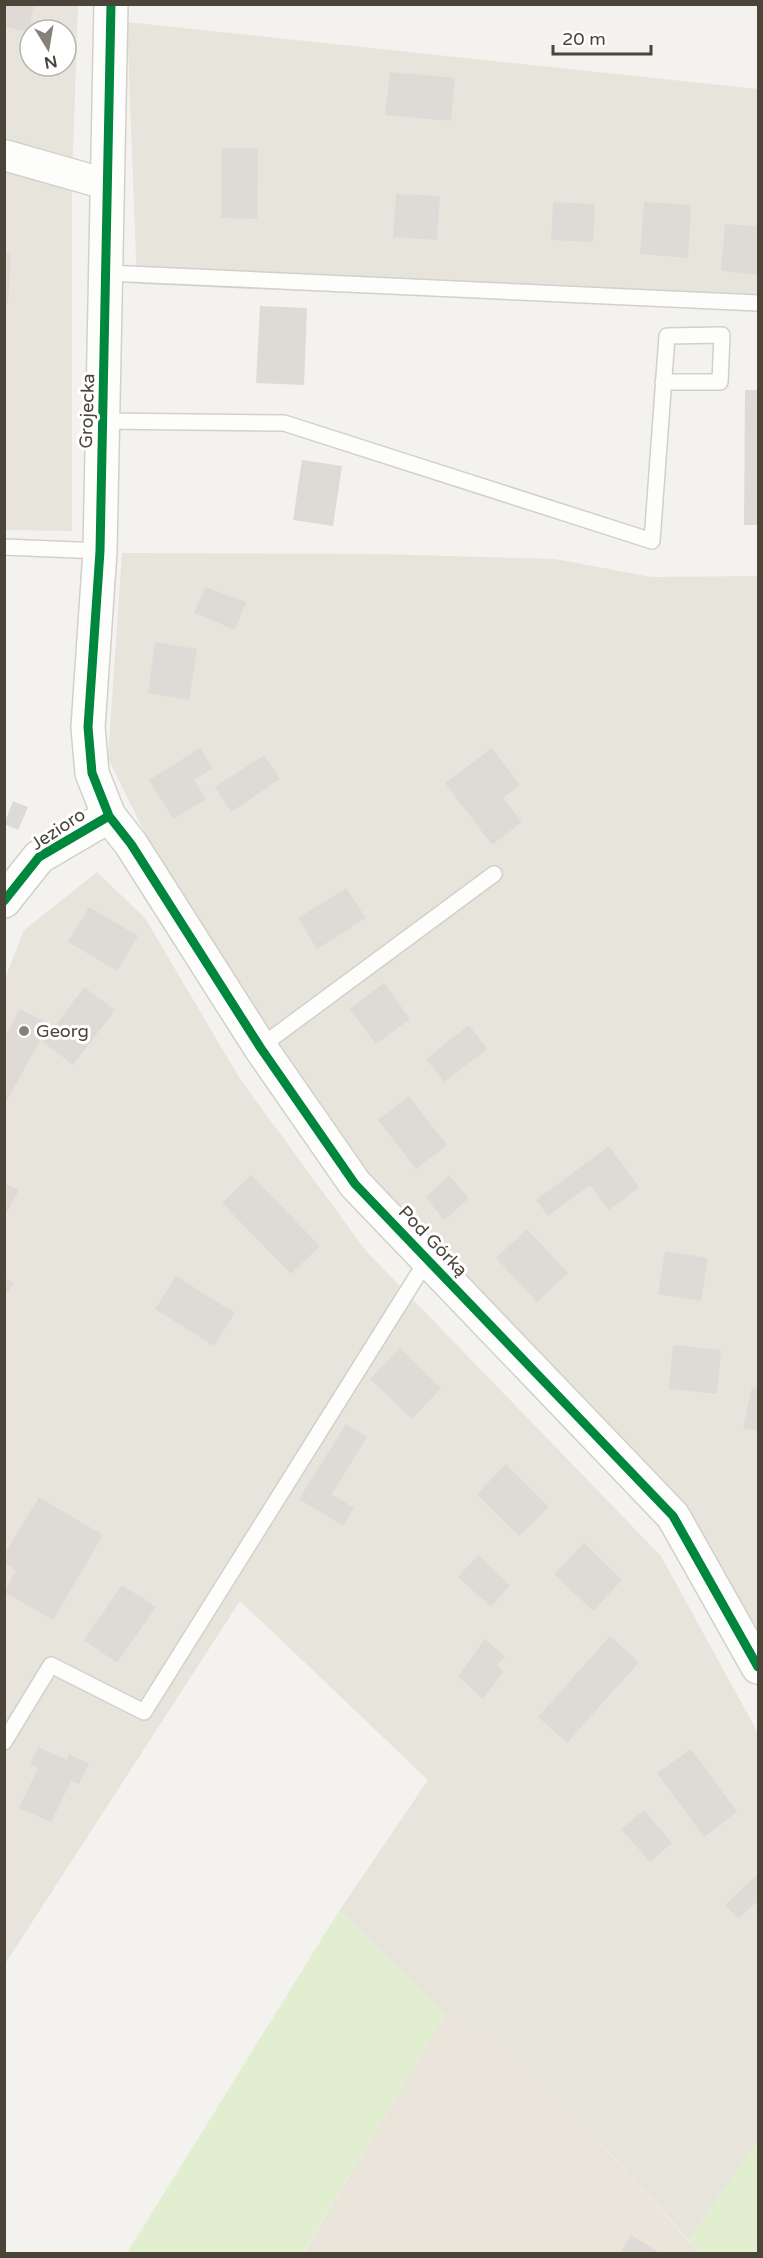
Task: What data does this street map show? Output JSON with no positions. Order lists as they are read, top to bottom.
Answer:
{
  "streets": {
    "street": ["Grojecka", "Jezioro", "Pod Górką"]
  },
  "crossings": [
    ["Grojecka", "Jezioro"],
    ["Grojecka", "Pod Górką"],
    ["Jezioro", "Pod Górką"]
  ],
  "places": ["Georg"],
  "scale_bar": "20 m",
  "north": "bottom"
}
